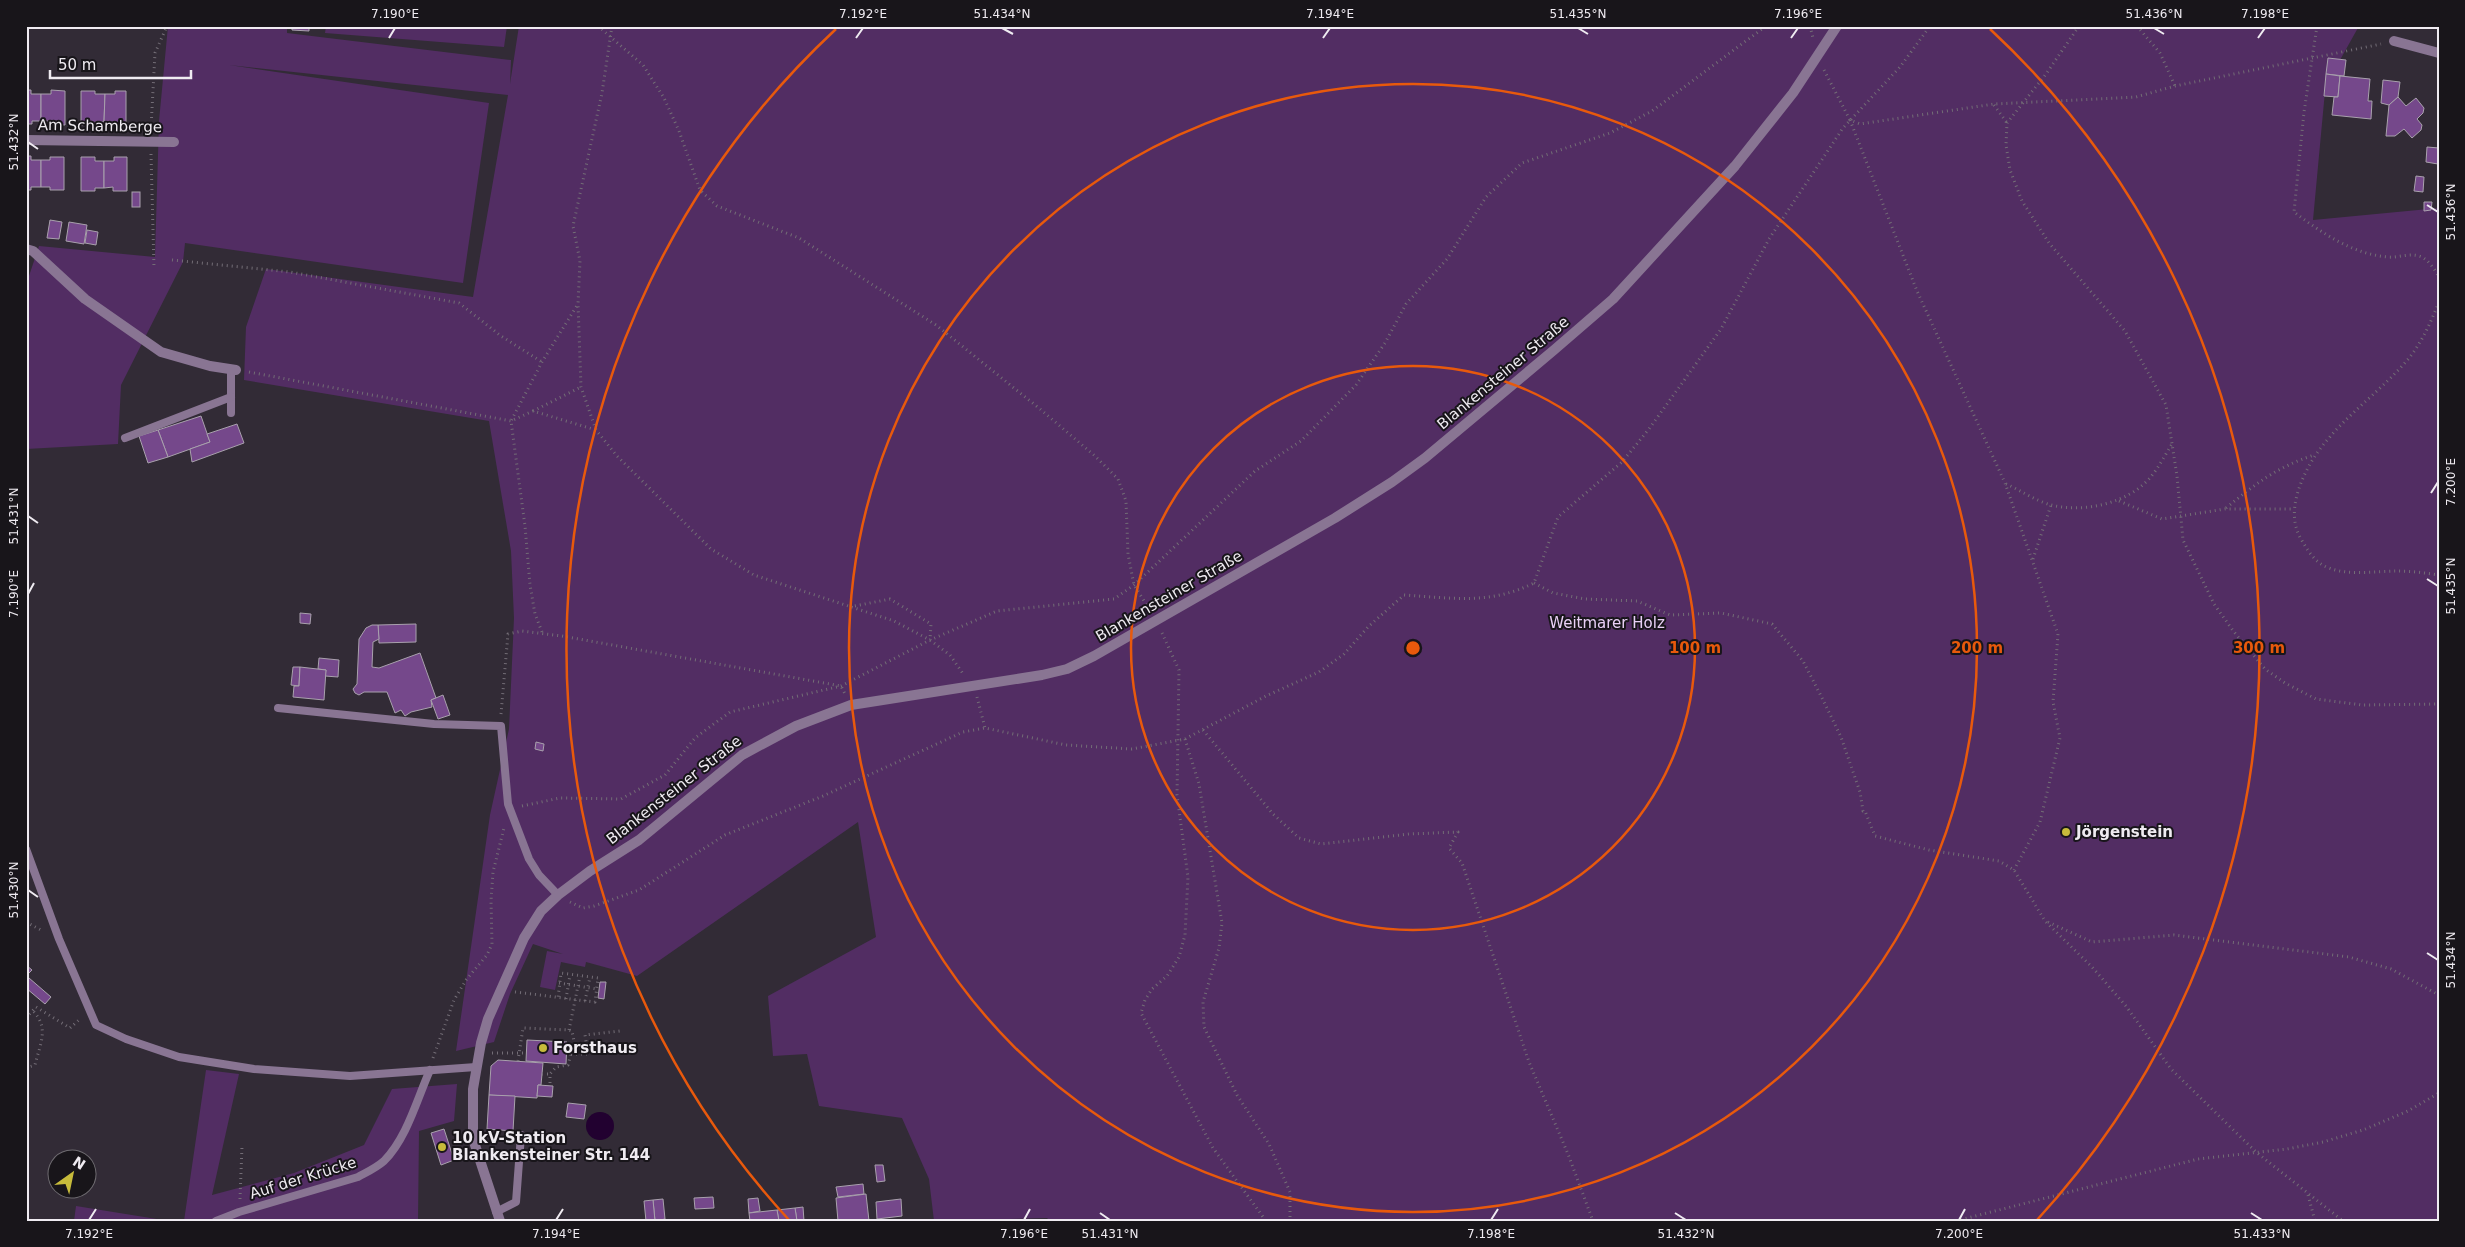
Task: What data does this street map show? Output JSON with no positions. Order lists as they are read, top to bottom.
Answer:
{
  "streets": {
    "street": ["Am Schamberge", "Blankensteiner Straße"],
    "lane": ["Auf der Krücke"]
  },
  "parks": ["Weitmarer Holz"],
  "places": ["Jörgenstein", "Forsthaus", "10 kV-Station Blankensteiner Str. 144"],
  "scale_bar": "50 m",
  "north": "top right",
  "coordinates": [
    "7.190°E",
    "7.192°E",
    "51.434°N",
    "7.194°E",
    "51.435°N",
    "7.196°E",
    "51.436°N",
    "7.198°E",
    "51.432°N",
    "7.200°E",
    "51.431°N",
    "51.430°N",
    "51.433°N"
  ],
  "rings": ["100 m", "200 m", "300 m"]
}
